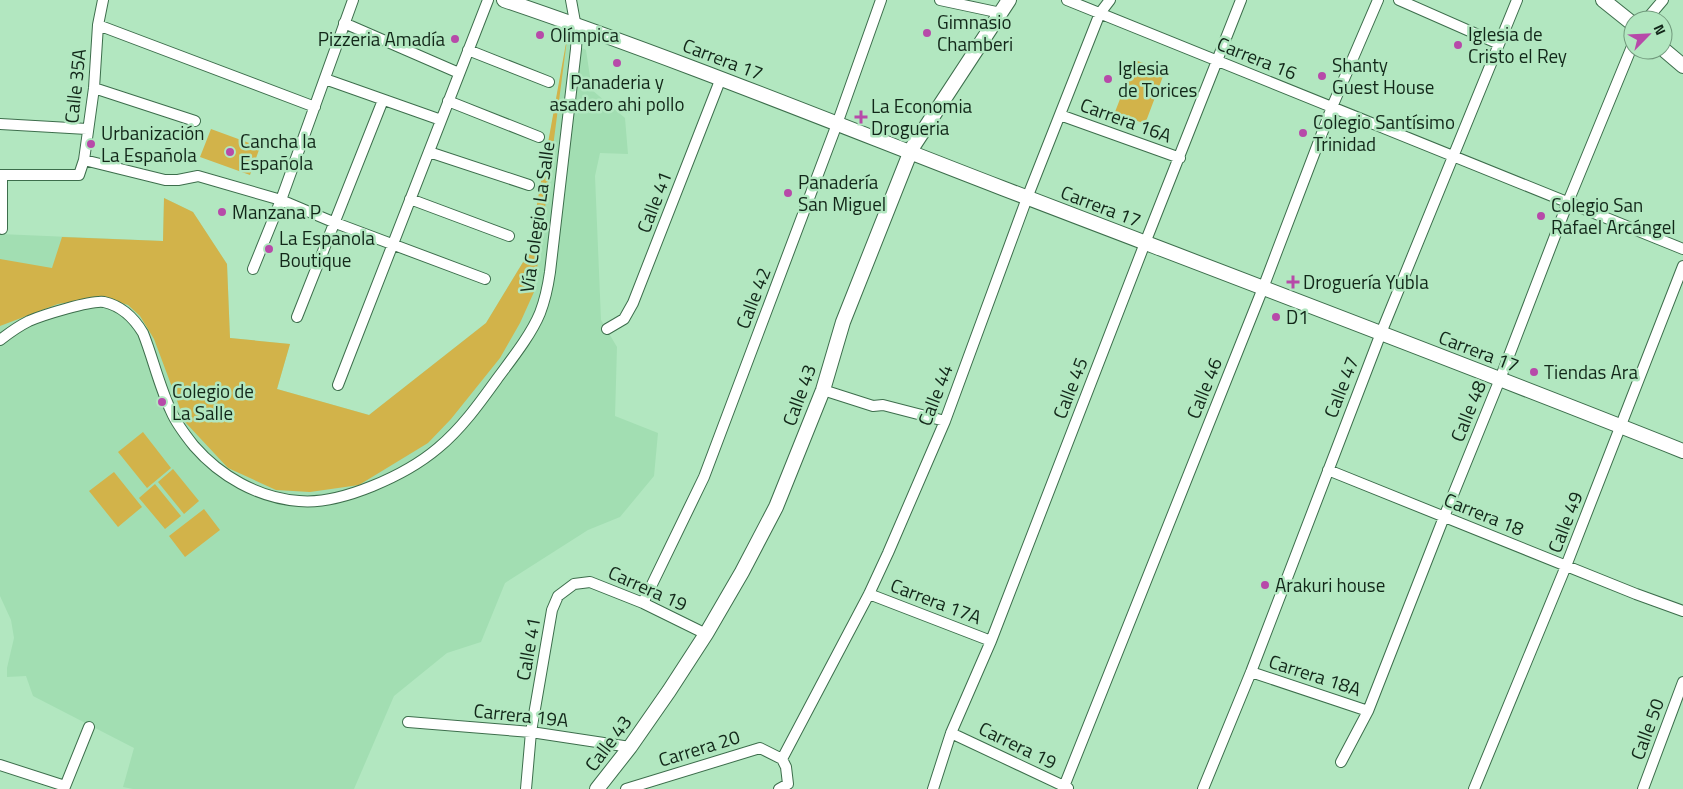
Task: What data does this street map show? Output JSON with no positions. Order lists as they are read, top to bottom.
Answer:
{
  "streets": {
    "main road": ["Carrera 17", "Calle 43"],
    "street": [
      "Carrera 16",
      "Calle 35A",
      "Carrera 16A",
      "Calle 41",
      "Vía Colegio La Salle",
      "Calle 42",
      "Calle 47",
      "Calle 45",
      "Calle 46",
      "Calle 44",
      "Calle 48",
      "Carrera 18",
      "Calle 49",
      "Carrera 19",
      "Carrera 17A",
      "Carrera 18A",
      "Carrera 19A",
      "Calle 50",
      "Carrera 20"
    ]
  },
  "crossings": [
    ["Carrera 16", "Calle 47"],
    ["Carrera 16", "Calle 45"],
    ["Carrera 16", "Calle 46"],
    ["Carrera 16", "Calle 44"],
    ["Carrera 16", "Calle 48"],
    ["Carrera 17", "Calle 41"],
    ["Carrera 17", "Vía Colegio La Salle"],
    ["Carrera 17", "Calle 42"],
    ["Carrera 17", "Calle 47"],
    ["Carrera 17", "Calle 45"],
    ["Carrera 17", "Calle 46"],
    ["Carrera 17", "Calle 43"],
    ["Carrera 17", "Calle 44"],
    ["Carrera 17", "Calle 48"],
    ["Carrera 17", "Calle 49"],
    ["Carrera 16A", "Calle 45"],
    ["Carrera 16A", "Calle 44"],
    ["Calle 41", "Carrera 19"],
    ["Calle 41", "Carrera 19A"],
    ["Calle 42", "Carrera 19"],
    ["Calle 47", "Carrera 18"],
    ["Calle 47", "Carrera 18A"],
    ["Calle 45", "Carrera 19"],
    ["Calle 45", "Carrera 17A"],
    ["Calle 46", "Carrera 19"],
    ["Calle 43", "Carrera 19"],
    ["Calle 43", "Carrera 19A"],
    ["Calle 44", "Carrera 17A"],
    ["Calle 44", "Carrera 20"],
    ["Calle 48", "Carrera 18"],
    ["Calle 48", "Carrera 18A"],
    ["Carrera 18", "Calle 49"]
  ],
  "places": {
    "other": [
      "Gimnasio Chamberi",
      "Olímpica",
      "Pizzeria Amadía",
      "Iglesia de Cristo el Rey",
      "Panaderia y asadero ahi pollo",
      "Shanty Guest House",
      "Iglesia de Torices",
      "Colegio Santísimo Trinidad",
      "Urbanización La Española",
      "Cancha la Española",
      "Panadería San Miguel",
      "Manzana P",
      "Colegio San Rafael Arcángel",
      "La Espanola Boutique",
      "D1",
      "Tiendas Ara",
      "Colegio de La Salle",
      "Arakuri house"
    ],
    "health": ["La Economia Drogueria", "Droguería Yubla"]
  },
  "north": "top right"
}
